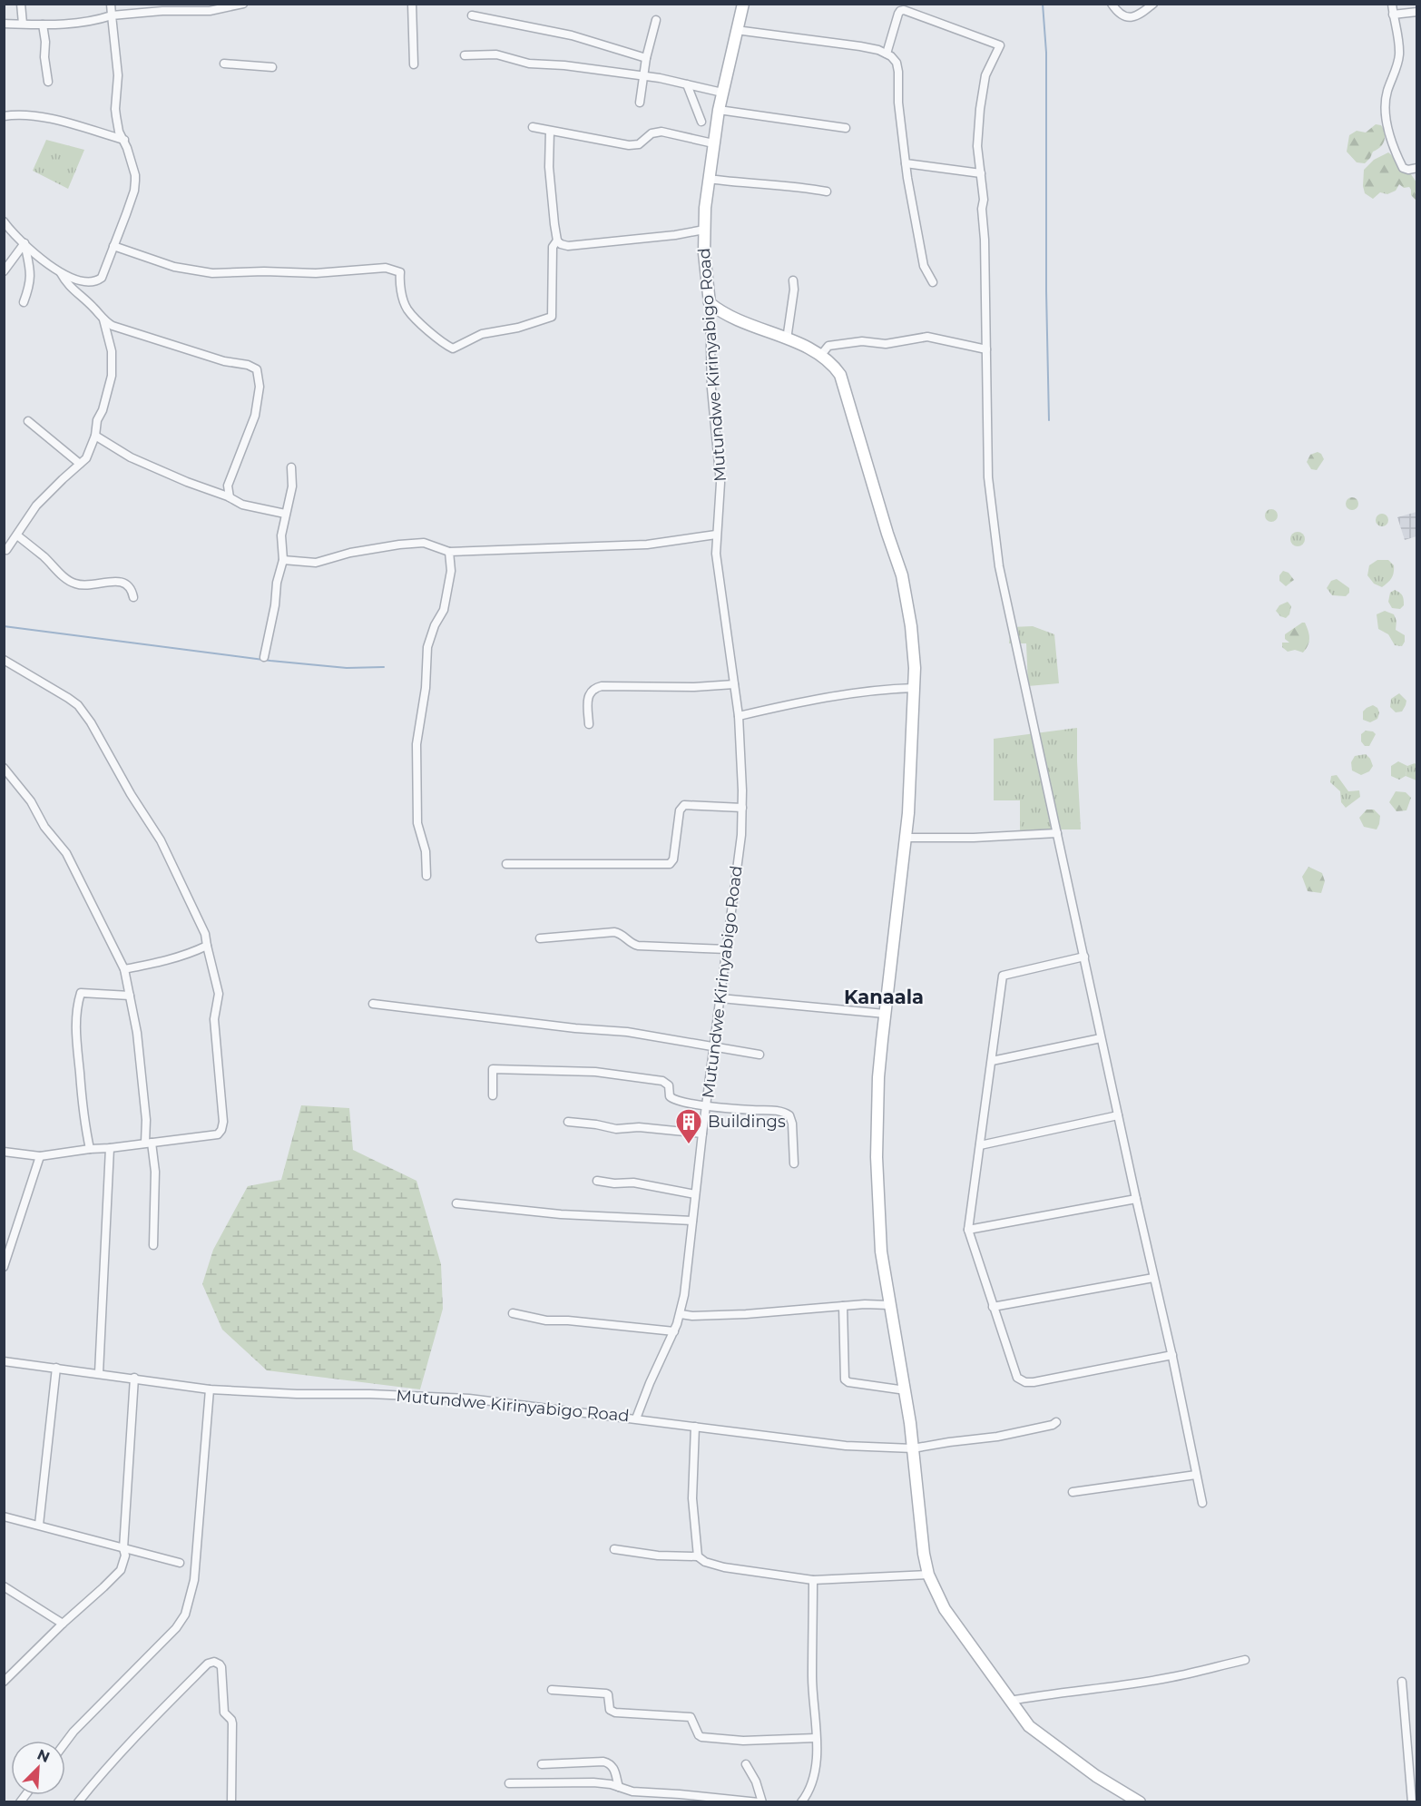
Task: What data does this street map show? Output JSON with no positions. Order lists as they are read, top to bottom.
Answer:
{
  "streets": {
    "street": ["Mutundwe Kirinyabigo Road"]
  },
  "districts": ["Kanaala"],
  "places": {
    "building": ["Buildings"]
  },
  "north": "top right"
}
